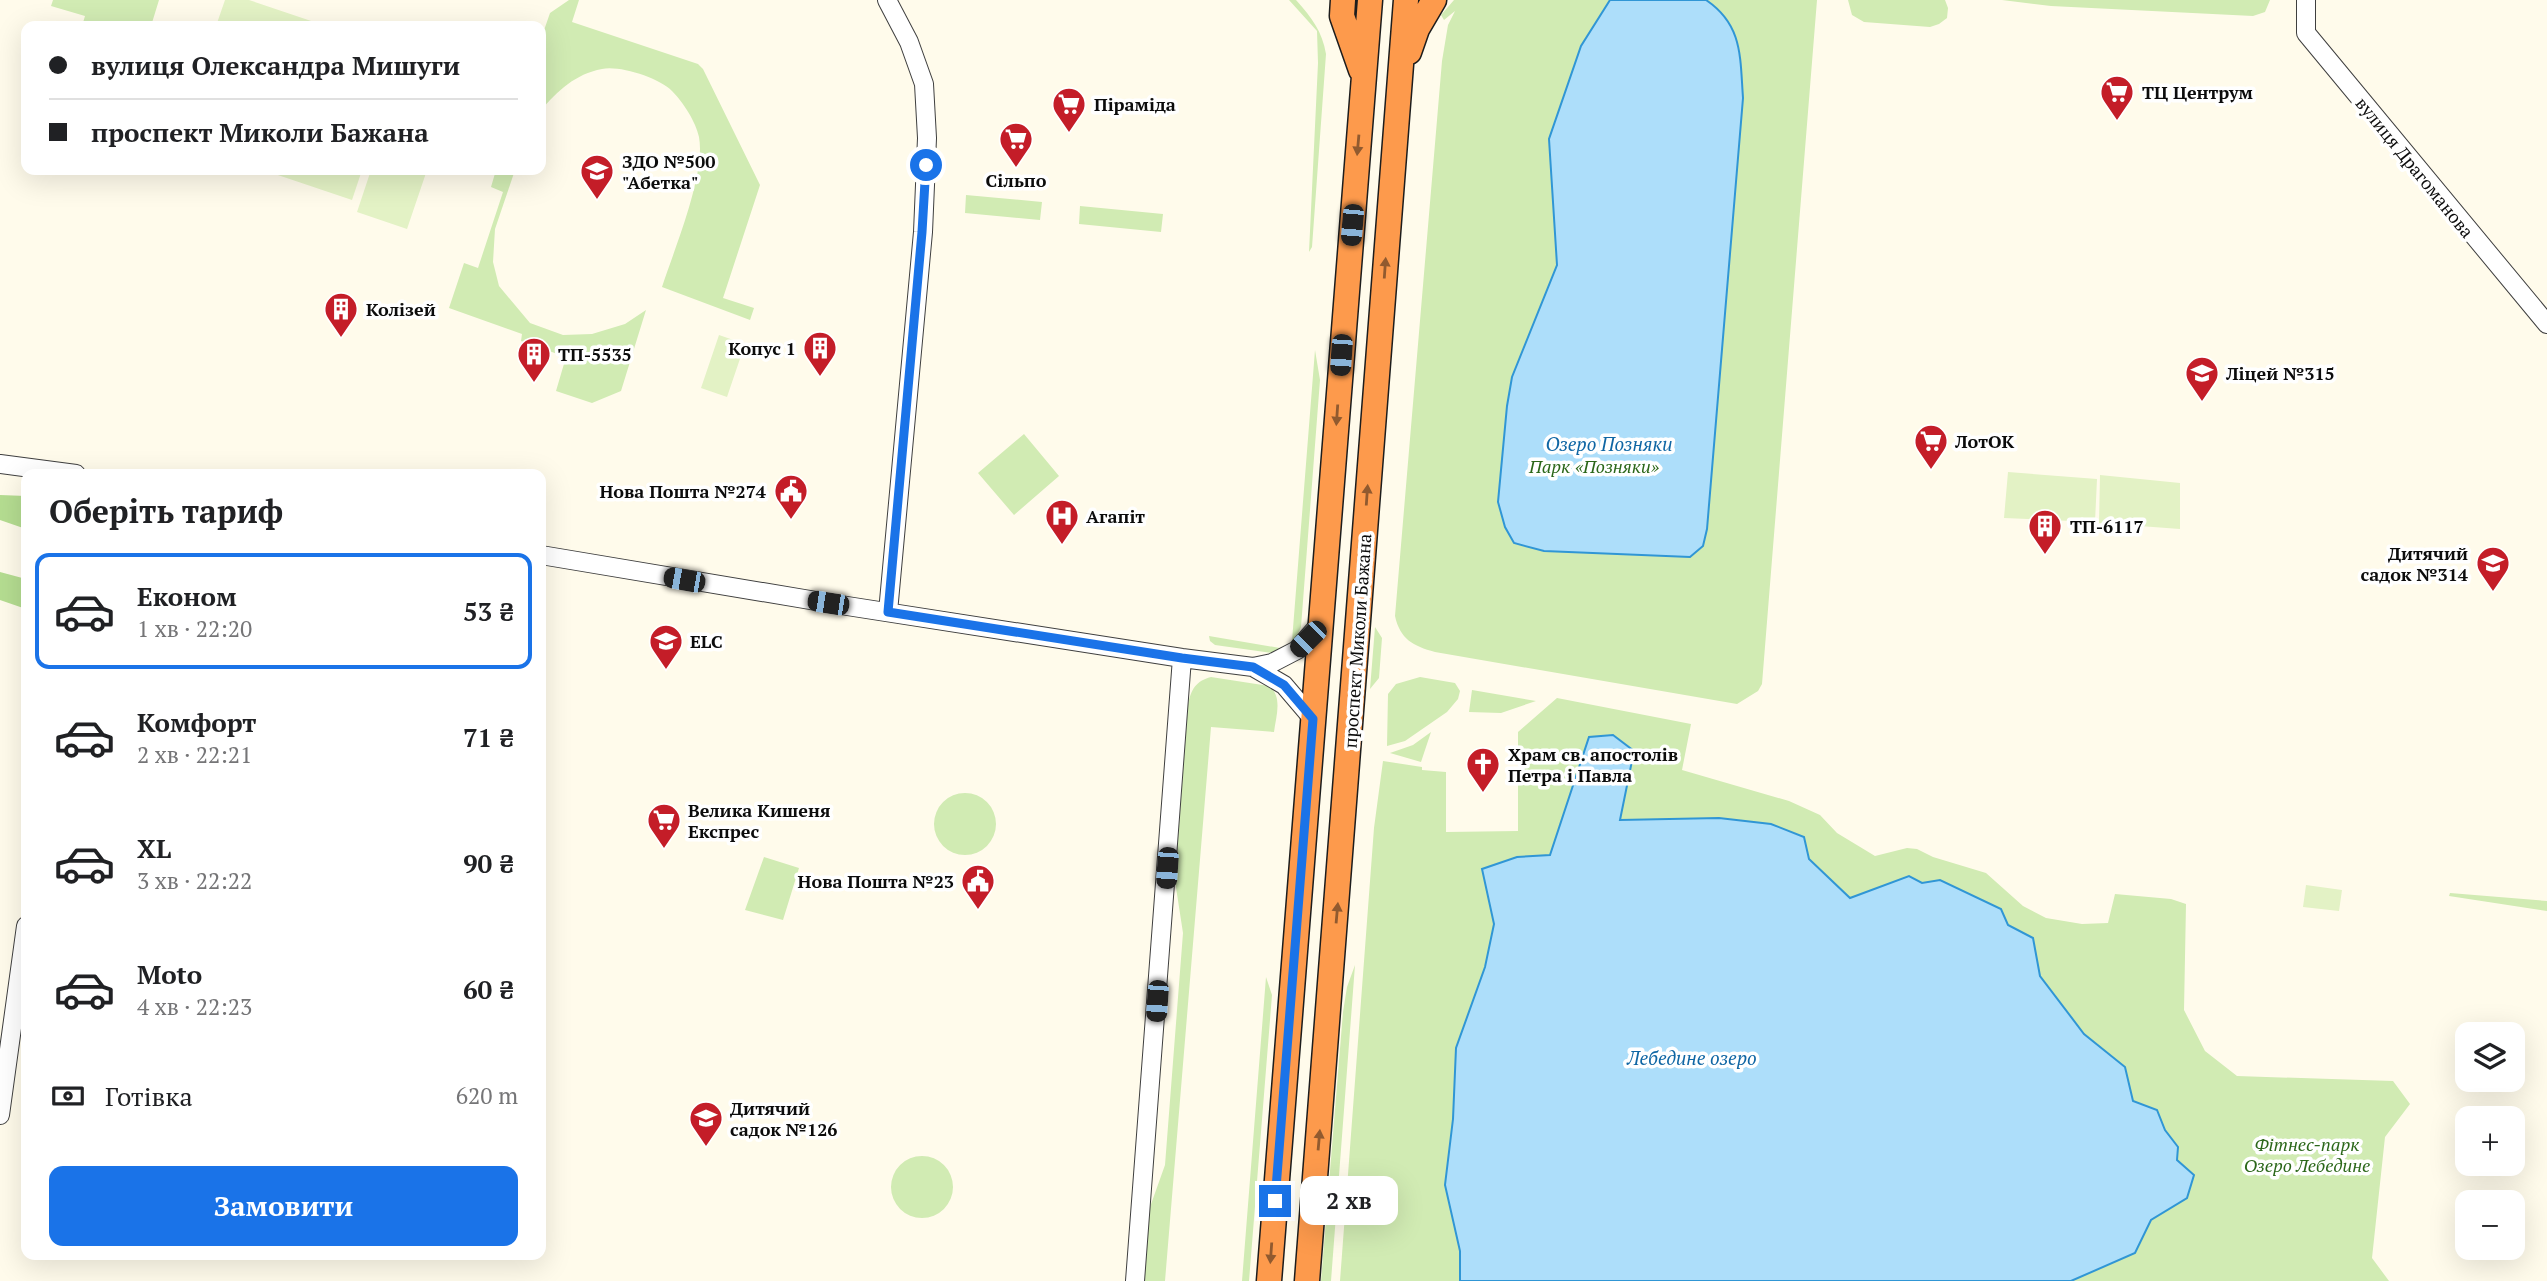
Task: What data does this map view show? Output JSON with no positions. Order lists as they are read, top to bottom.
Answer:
{
  "streets": {
    "highway": ["проспект Миколи Бажана"],
    "street": ["вулиця Драгоманова"]
  },
  "water": ["Озеро Позняки", "Лебедине озеро"],
  "parks": ["Парк «Позняки»", "Фітнес-парк Озеро Лебедине"],
  "places": {
    "supermarket": [
      "ТЦ Центрум",
      "Піраміда",
      "Сільпо",
      "ЛотОК",
      "Велика Кишеня Експрес"
    ],
    "school or university": [
      "ЗДО №500 \"Абетка\"",
      "Ліцей №315",
      "Дитячий садок №314",
      "ELC",
      "Дитячий садок №126"
    ],
    "building": [
      "Колізей",
      "Копус 1",
      "ТП-5535",
      "ТП-6117"
    ],
    "public building": ["Нова Пошта №274", "Нова Пошта №23"],
    "hospital": ["Агапіт"],
    "church": ["Храм св. апостолів Петра і Павла"]
  },
  "page": {
    "banner": ["вулиця Олександра Мишуги", "проспект Миколи Бажана"],
    "heading": "Оберіть тариф",
    "list": [
      {
        "name": "Економ",
        "note": "1 хв · 22:20",
        "value": "53 ₴"
      },
      {
        "name": "Комфорт",
        "note": "2 хв · 22:21",
        "value": "71 ₴"
      },
      {
        "name": "XL",
        "note": "3 хв · 22:22",
        "value": "90 ₴"
      },
      {
        "name": "Moto",
        "note": "4 хв · 22:23",
        "value": "60 ₴"
      }
    ],
    "map_buttons": ["+", "−"],
    "pay": ["Готівка", "620 m"],
    "buttons": "Замовити",
    "bubble": "2 хв"
  }
}
